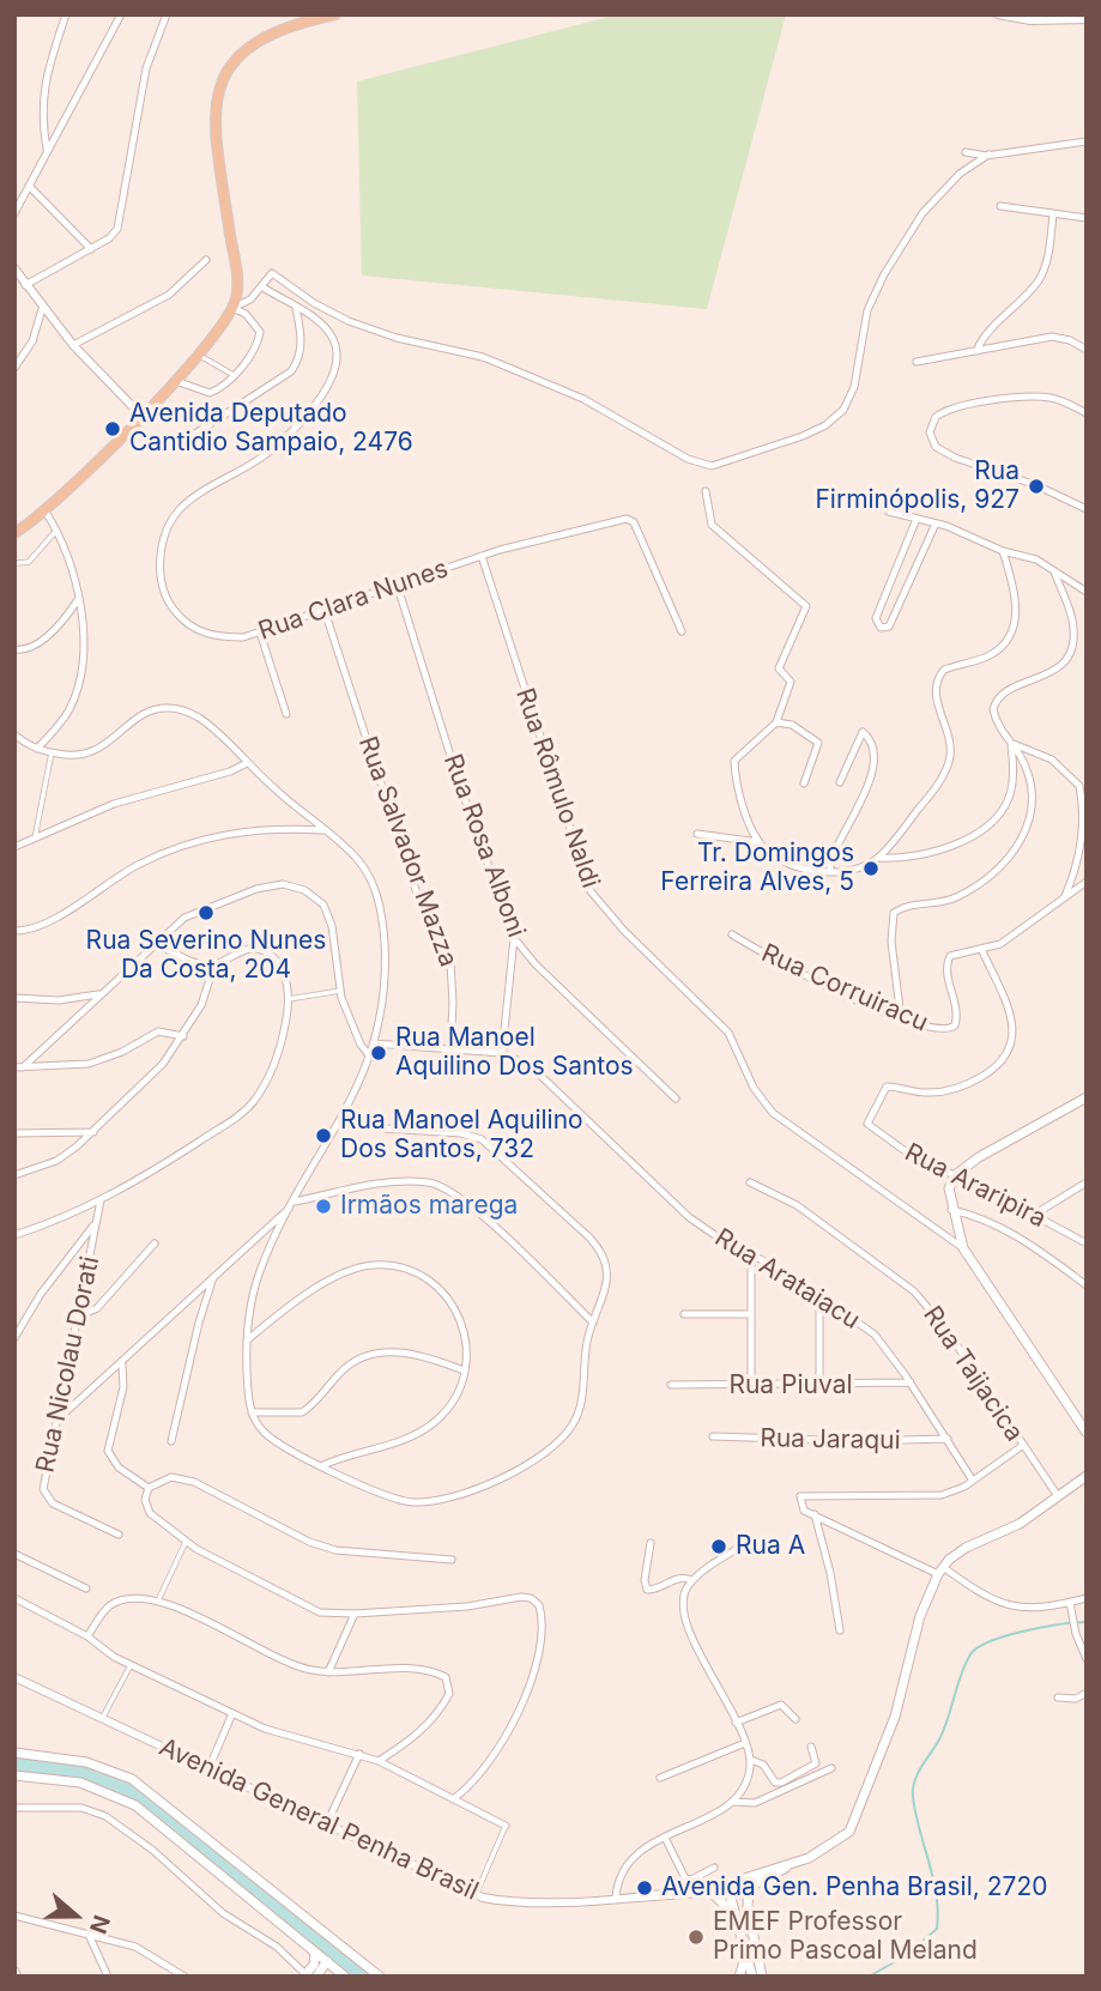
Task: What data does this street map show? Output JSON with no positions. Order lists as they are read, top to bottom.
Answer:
{
  "streets": {
    "main road": ["Avenida General Penha Brasil"],
    "street": [
      "Rua Clara Nunes",
      "Rua Rômulo Naldi",
      "Rua Rosa Alboni",
      "Rua Salvador Mazza",
      "Rua Corruiracu",
      "Rua Araripira",
      "Rua Arataiacu",
      "Rua Nicolau Dorati",
      "Rua Taijacica",
      "Rua Piuval",
      "Rua Jaraqui"
    ]
  },
  "crossings": [
    ["Rua Clara Nunes", "Rua Rômulo Naldi"],
    ["Rua Clara Nunes", "Rua Rosa Alboni"],
    ["Rua Clara Nunes", "Rua Salvador Mazza"],
    ["Rua Corruiracu", "Rua Araripira"],
    ["Rua Arataiacu", "Rua Piuval"],
    ["Rua Arataiacu", "Rua Jaraqui"]
  ],
  "places": [
    "Avenida Deputado Cantidio Sampaio, 2476",
    "Rua Firminópolis, 927",
    "Tr. Domingos Ferreira Alves, 5",
    "Rua Severino Nunes Da Costa, 204",
    "Rua Manoel Aquilino Dos Santos",
    "Rua Manoel Aquilino Dos Santos, 732",
    "Irmãos marega",
    "Rua A",
    "Avenida Gen. Penha Brasil, 2720",
    "EMEF Professor Primo Pascoal Meland"
  ],
  "north": "right"
}
